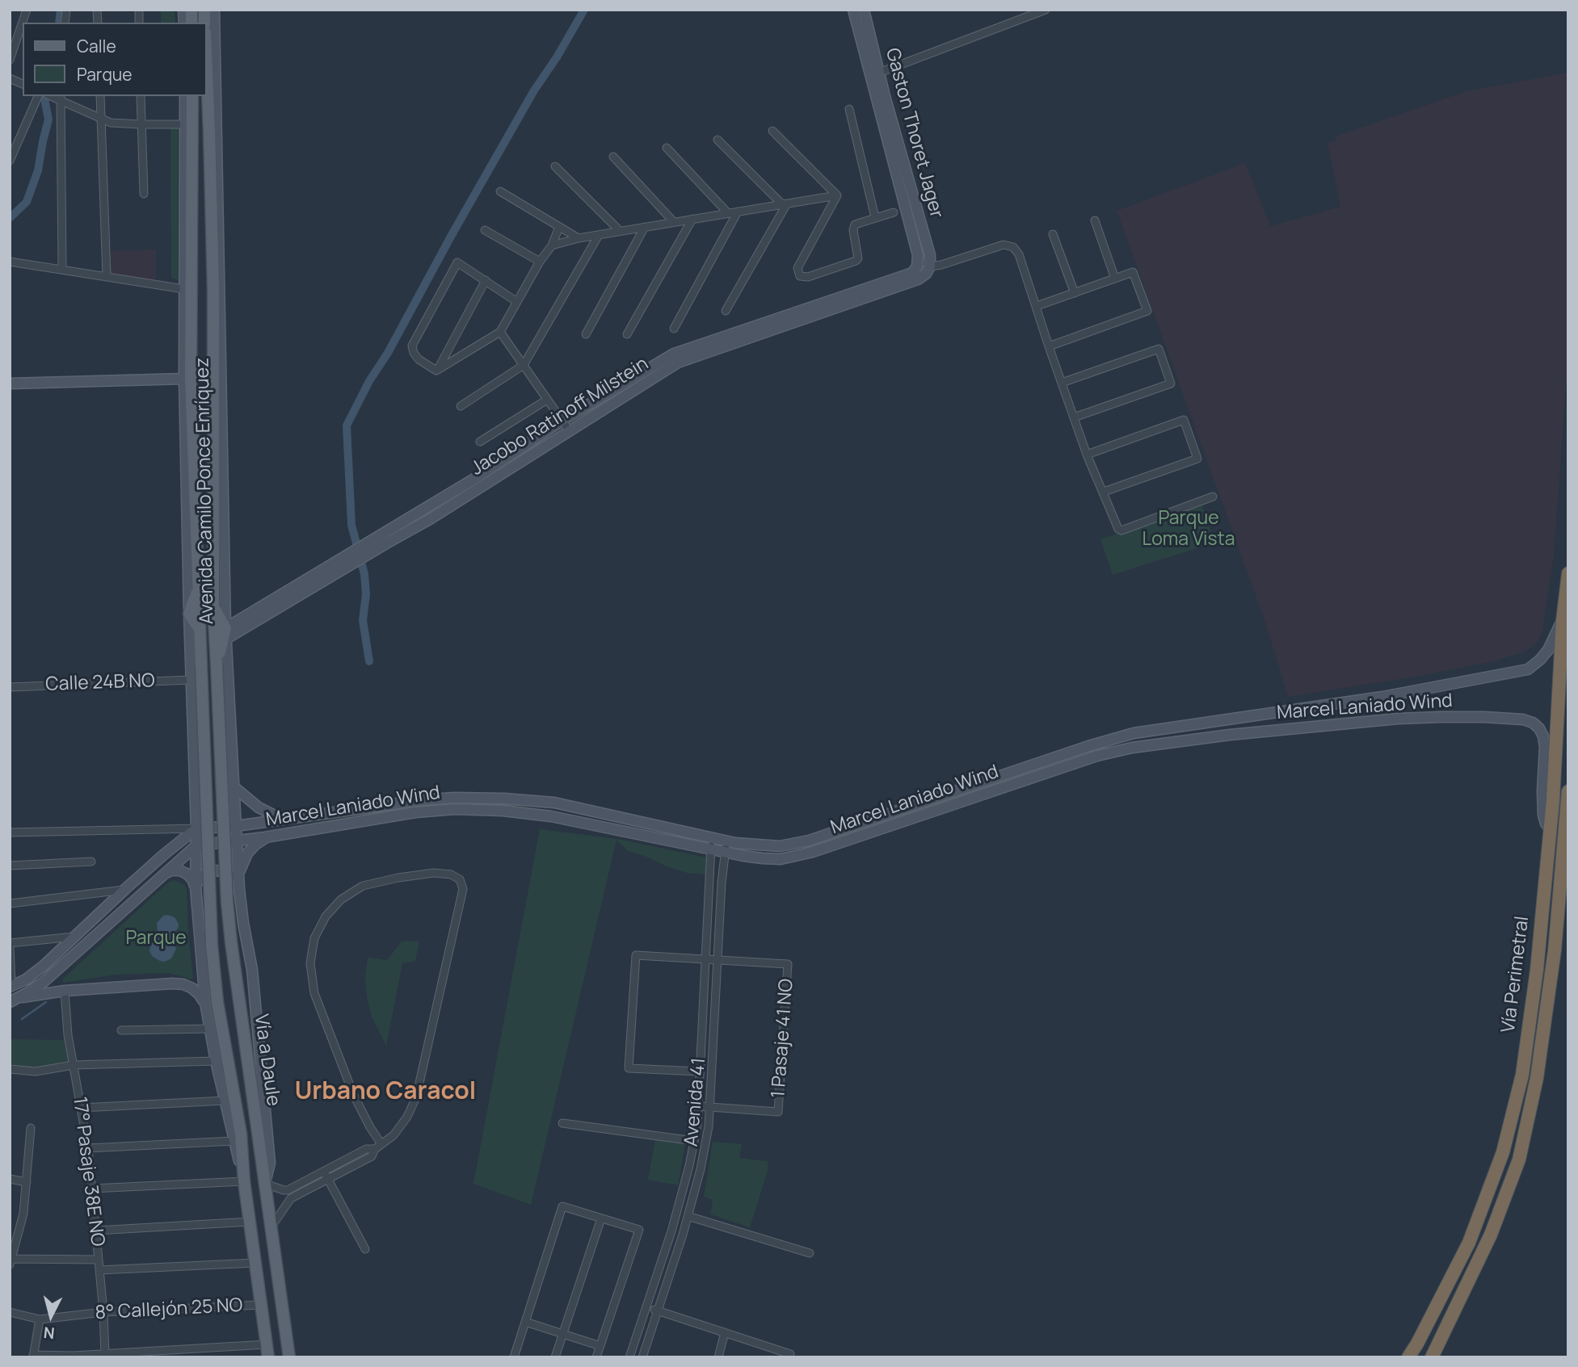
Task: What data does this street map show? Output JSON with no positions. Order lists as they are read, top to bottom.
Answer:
{
  "streets": {
    "highway": ["Vía Perimetral"],
    "main road": [
      "Gaston Thoret Jager",
      "Jacobo Ratinoff Milstein",
      "Avenida Camilo Ponce Enríquez",
      "Marcel Laniado Wind",
      "Vía a Daule"
    ],
    "street": [
      "Calle 24B NO",
      "1 Pasaje 41 NO",
      "Avenida 41",
      "17° Pasaje 38E NO",
      "8° Callejón 25 NO"
    ]
  },
  "crossings": [
    ["Gaston Thoret Jager", "Jacobo Ratinoff Milstein"],
    ["Jacobo Ratinoff Milstein", "Avenida Camilo Ponce Enríquez"],
    ["Avenida Camilo Ponce Enríquez", "Calle 24B NO"],
    ["Avenida Camilo Ponce Enríquez", "Marcel Laniado Wind"],
    ["Avenida Camilo Ponce Enríquez", "Vía a Daule"],
    ["Marcel Laniado Wind", "Vía Perimetral"],
    ["Marcel Laniado Wind", "Avenida 41"],
    ["1 Pasaje 41 NO", "Avenida 41"],
    ["Vía a Daule", "8° Callejón 25 NO"],
    ["17° Pasaje 38E NO", "8° Callejón 25 NO"]
  ],
  "districts": ["Urbano Caracol"],
  "parks": ["Parque Loma Vista", "Parque"],
  "legend": ["Calle", "Parque"],
  "north": "bottom"
}
